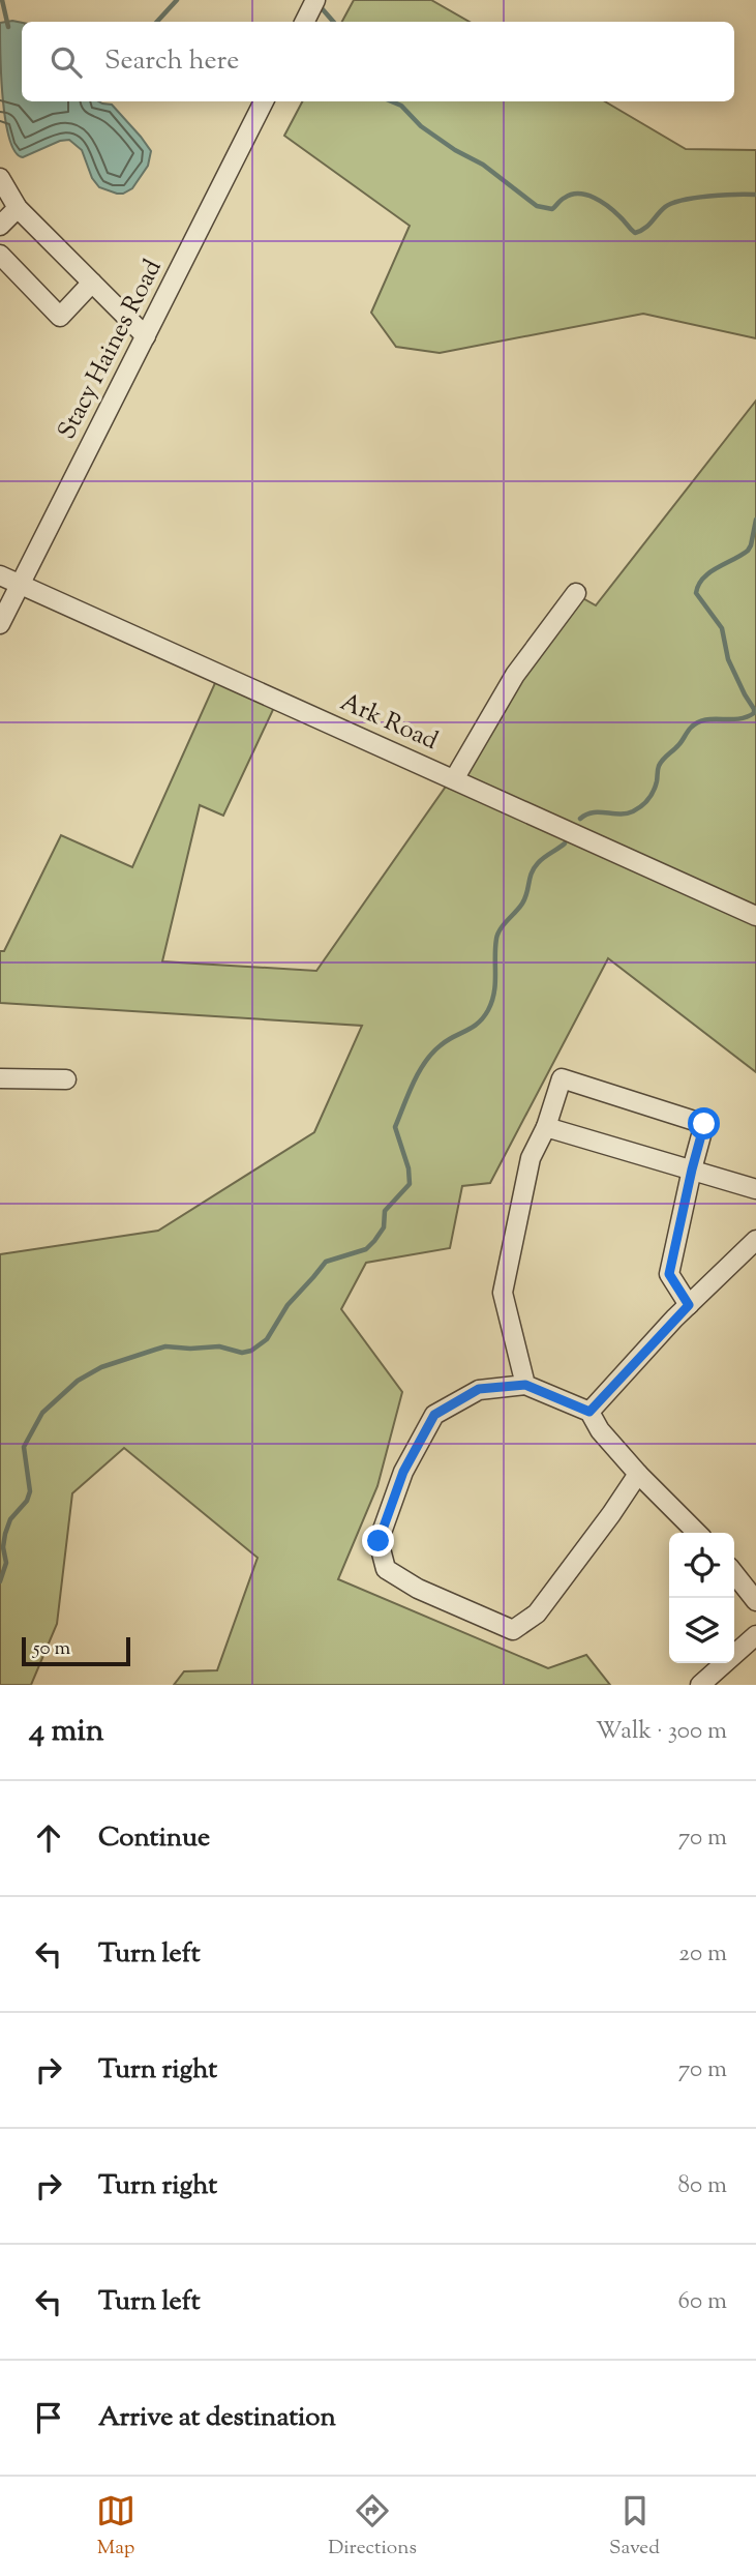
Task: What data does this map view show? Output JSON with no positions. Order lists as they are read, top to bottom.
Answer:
{
  "streets": {
    "street": ["Stacy Haines Road", "Ark Road"]
  },
  "crossings": [
    ["Stacy Haines Road", "Ark Road"]
  ],
  "scale_bar": "50 m",
  "page": {
    "search": "Search here",
    "scale": "50 m",
    "heading": ["4 min", "Walk · 300 m"],
    "list": [
      ["Continue", "70 m"],
      ["Turn left", "20 m"],
      ["Turn right", "70 m"],
      ["Turn right", "80 m"],
      ["Turn left", "60 m"],
      "Arrive at destination"
    ],
    "nav": ["Map", "Directions", "Saved"]
  }
}
